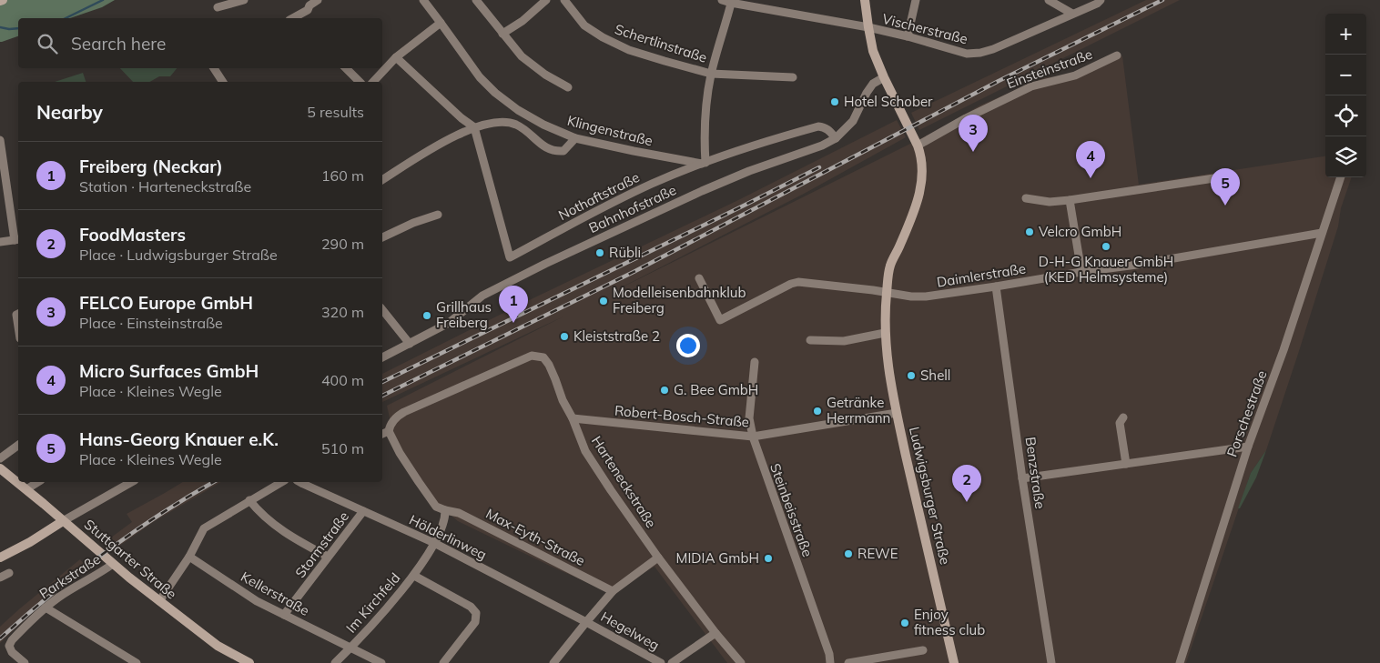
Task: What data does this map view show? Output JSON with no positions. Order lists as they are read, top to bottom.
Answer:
{
  "streets": {
    "main road": ["Ludwigsburger Straße", "Stuttgarter Straße"],
    "street": [
      "Vischerstraße",
      "Schertlinstraße",
      "Einsteinstraße",
      "Klingenstraße",
      "Nothaftstraße",
      "Bahnhofstraße",
      "Daimlerstraße",
      "Porschestraße",
      "Robert-Bosch-Straße",
      "Benzstraße",
      "Harteneckstraße",
      "Steinbeisstraße",
      "Hölderlinweg",
      "Max-Eyth-Straße",
      "Stormstraße",
      "Parkstraße",
      "Kellerstraße",
      "Im Kirchfeld",
      "Hegelweg"
    ]
  },
  "crossings": [
    ["Vischerstraße", "Ludwigsburger Straße"],
    ["Einsteinstraße", "Ludwigsburger Straße"],
    ["Klingenstraße", "Nothaftstraße"],
    ["Bahnhofstraße", "Ludwigsburger Straße"],
    ["Daimlerstraße", "Porschestraße"],
    ["Daimlerstraße", "Benzstraße"],
    ["Daimlerstraße", "Ludwigsburger Straße"],
    ["Robert-Bosch-Straße", "Harteneckstraße"],
    ["Robert-Bosch-Straße", "Ludwigsburger Straße"],
    ["Robert-Bosch-Straße", "Steinbeisstraße"],
    ["Harteneckstraße", "Max-Eyth-Straße"],
    ["Hölderlinweg", "Stormstraße"],
    ["Hölderlinweg", "Im Kirchfeld"],
    ["Hölderlinweg", "Hegelweg"],
    ["Stormstraße", "Kellerstraße"],
    ["Stuttgarter Straße", "Parkstraße"],
    ["Kellerstraße", "Im Kirchfeld"]
  ],
  "places": [
    "Hotel Schober",
    "Velcro GmbH",
    "D-H-G Knauer GmbH (KED Helmsysteme)",
    "Rübli",
    "Modelleisenbahnklub Freiberg",
    "Grillhaus Freiberg",
    "Kleiststraße 2",
    "Shell",
    "G. Bee GmbH",
    "Getränke Herrmann",
    "REWE",
    "MIDIA GmbH",
    "Enjoy fitness club"
  ],
  "page": {
    "map_buttons": ["+", "−"],
    "search": "Search here",
    "heading": ["Nearby", "5 results"],
    "pins": [
      "3",
      "4",
      "5",
      "1",
      "2"
    ],
    "list": [
      {
        "mark": "1",
        "name": "Freiberg (Neckar)",
        "note": "Station · Harteneckstraße",
        "value": "160 m"
      },
      {
        "mark": "2",
        "name": "FoodMasters",
        "note": "Place · Ludwigsburger Straße",
        "value": "290 m"
      },
      {
        "mark": "3",
        "name": "FELCO Europe GmbH",
        "note": "Place · Einsteinstraße",
        "value": "320 m"
      },
      {
        "mark": "4",
        "name": "Micro Surfaces GmbH",
        "note": "Place · Kleines Wegle",
        "value": "400 m"
      },
      {
        "mark": "5",
        "name": "Hans-Georg Knauer e.K.",
        "note": "Place · Kleines Wegle",
        "value": "510 m"
      }
    ]
  }
}
